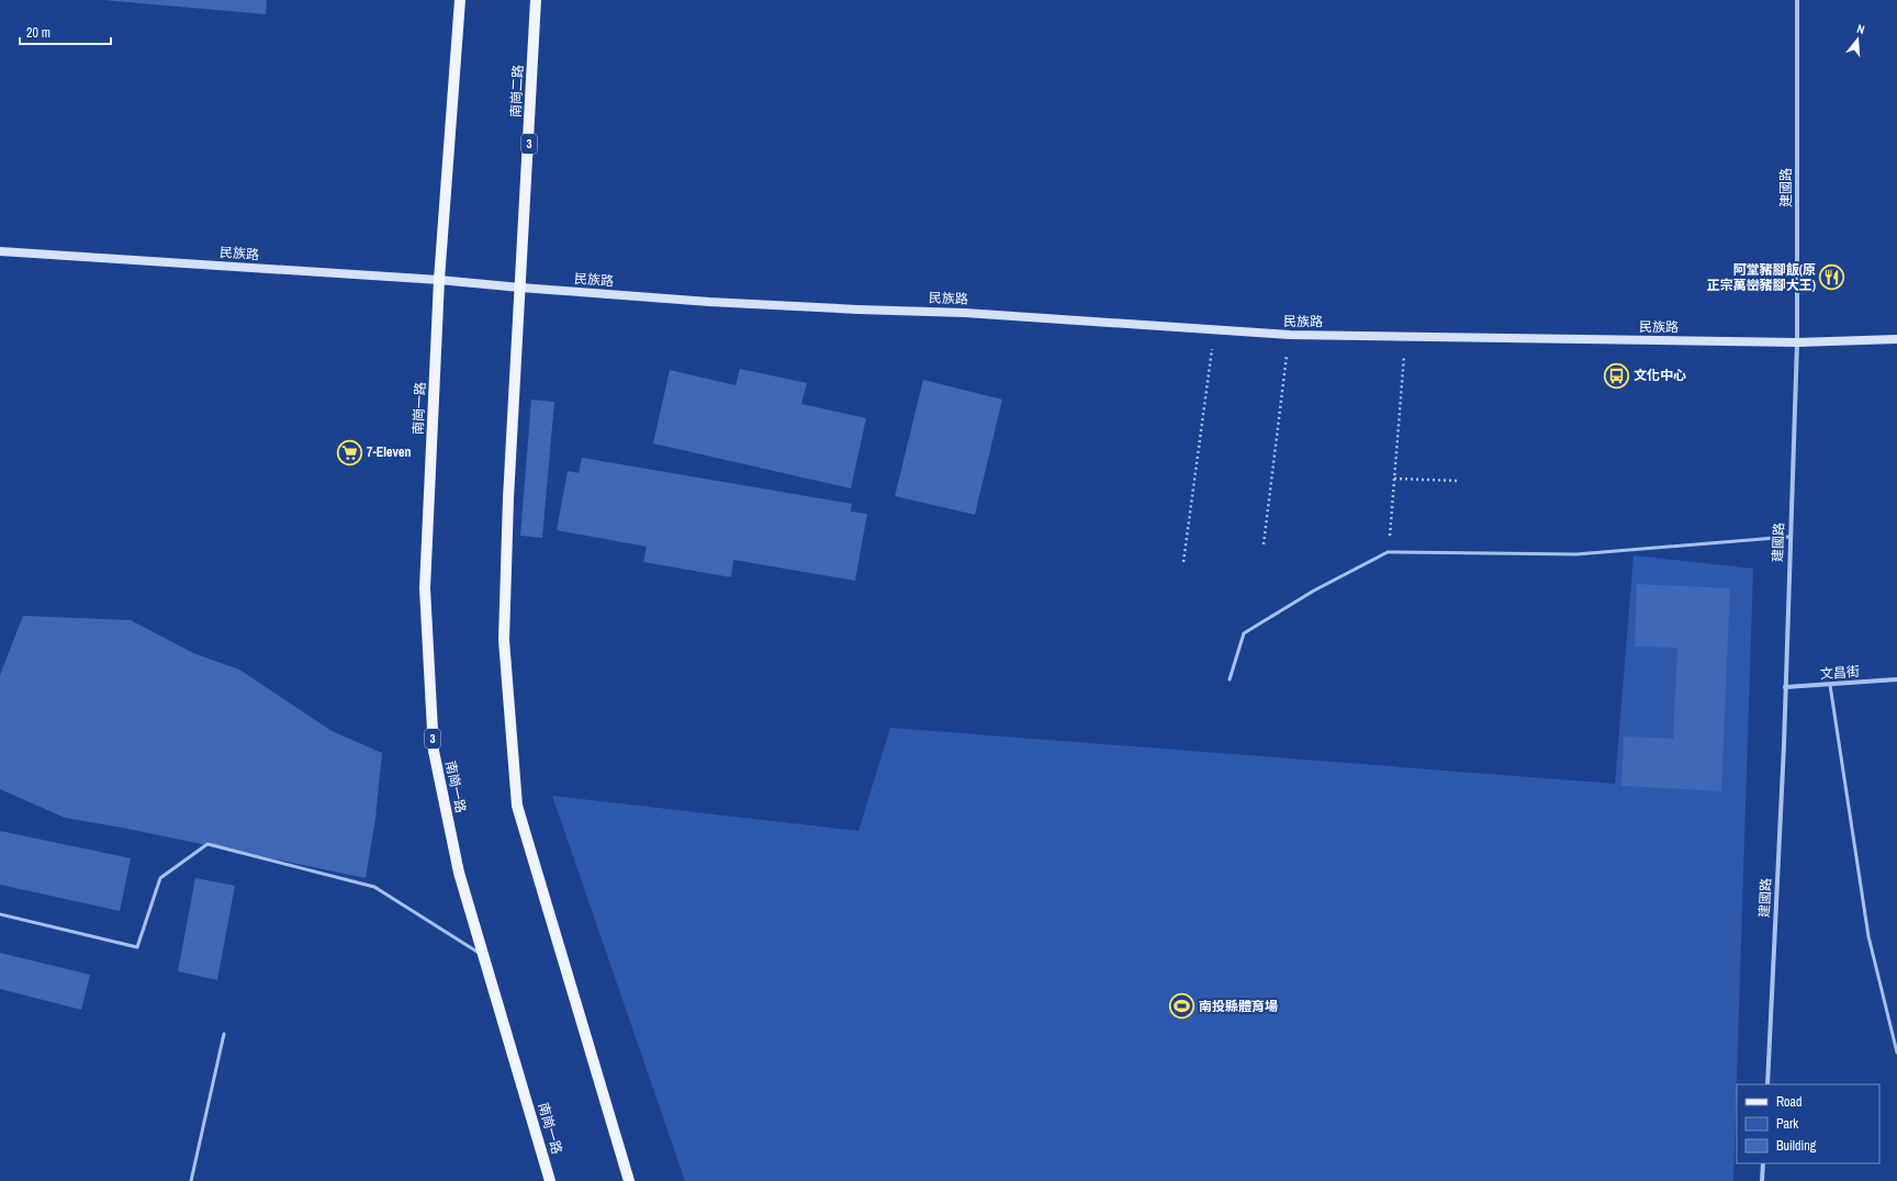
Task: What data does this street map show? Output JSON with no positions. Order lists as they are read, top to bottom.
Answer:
{
  "streets": {
    "main road": [
      "南崗二路",
      "3",
      "民族路",
      "南崗一路"
    ],
    "street": ["建國路", "文昌街"]
  },
  "crossings": [
    ["南崗二路", "3"],
    ["南崗二路", "民族路"],
    ["3", "民族路"],
    ["3", "南崗一路"],
    ["建國路", "民族路"],
    ["建國路", "文昌街"],
    ["民族路", "南崗一路"]
  ],
  "places": {
    "restaurant": ["阿堂豬腳飯(原 正宗萬巒豬腳大王)"],
    "bus stop": ["文化中心"],
    "supermarket": ["7-Eleven"],
    "sports": ["南投縣體育場"]
  },
  "legend": ["Road", "Park", "Building"],
  "scale_bar": "20 m",
  "north": "top"
}
